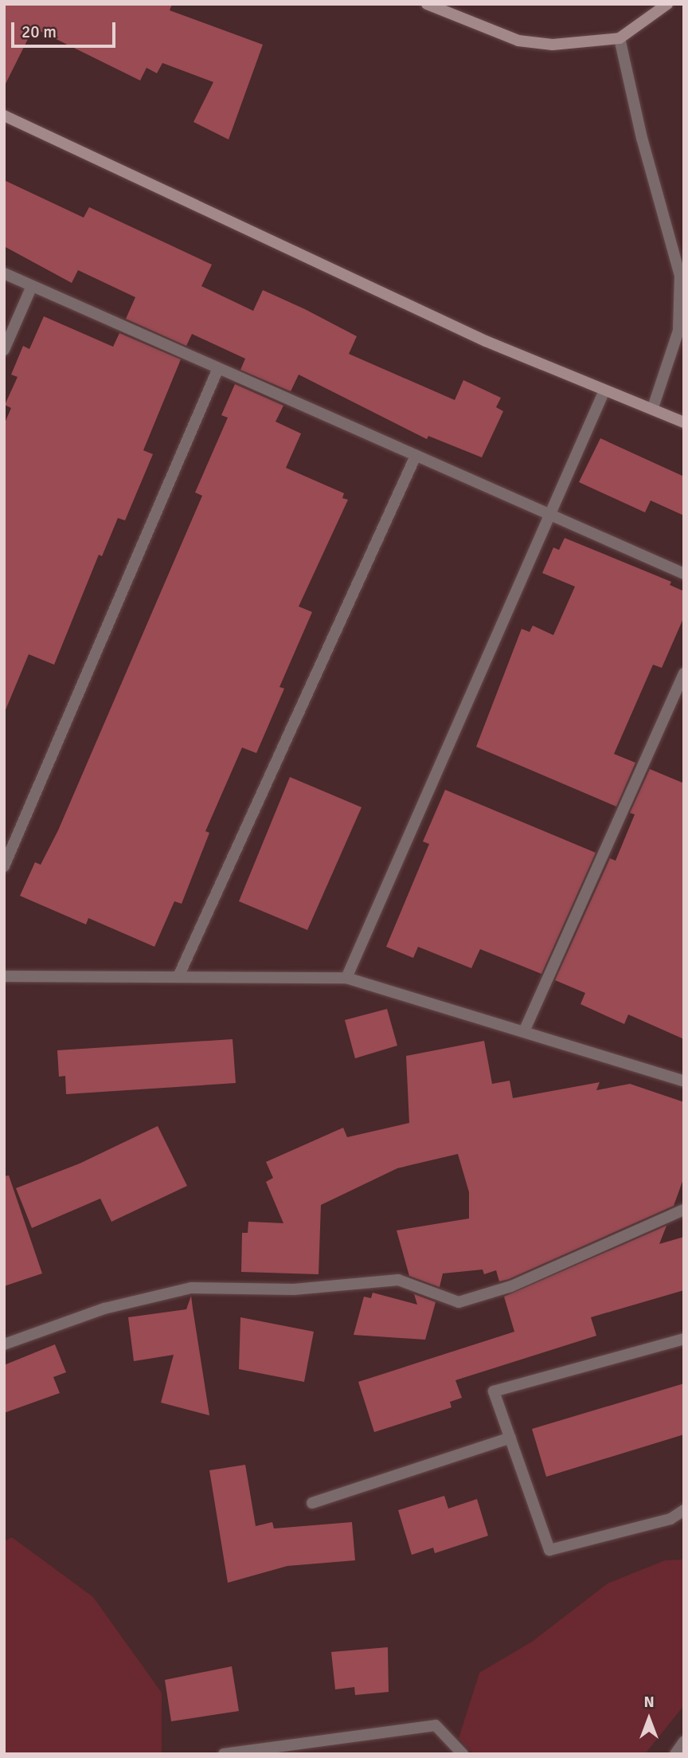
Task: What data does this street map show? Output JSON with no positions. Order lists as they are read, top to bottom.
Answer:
{
  "scale_bar": "20 m",
  "north": "top"
}
